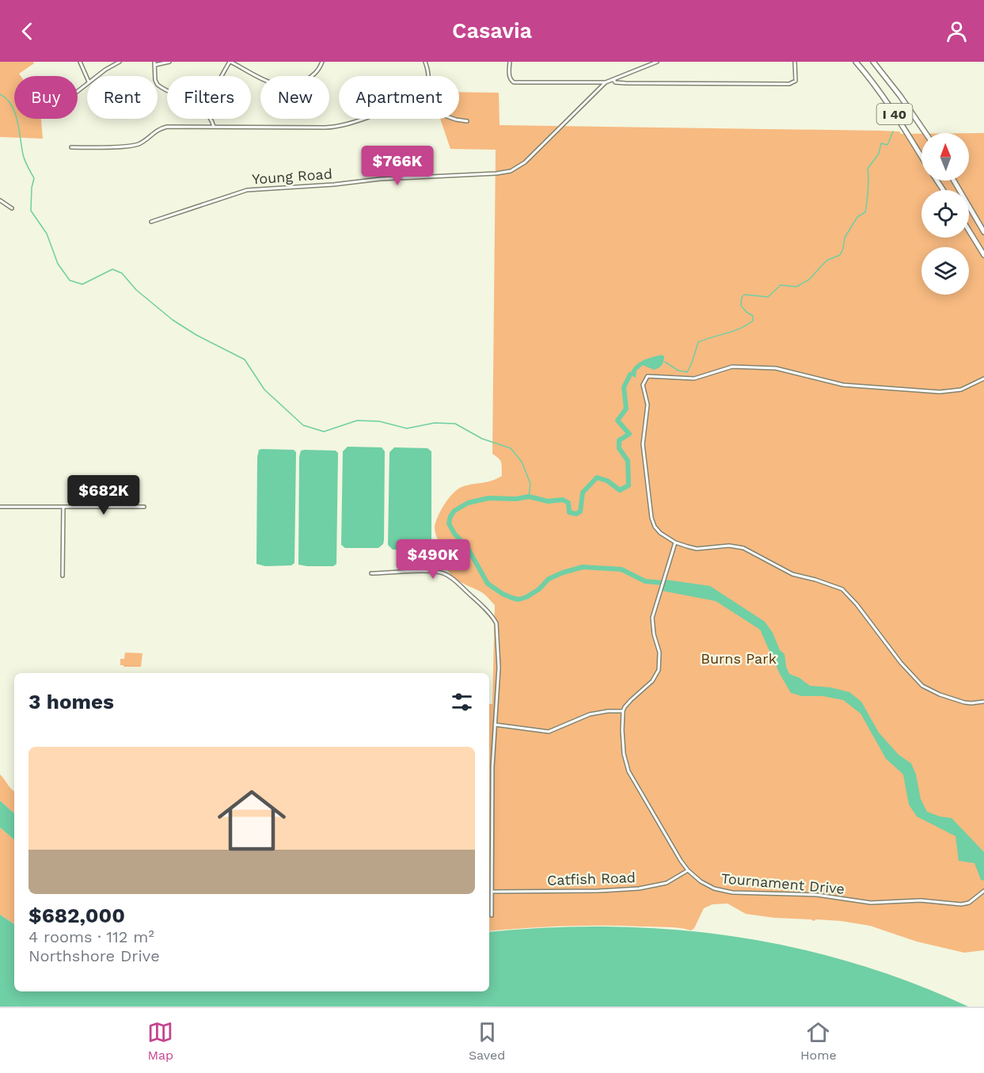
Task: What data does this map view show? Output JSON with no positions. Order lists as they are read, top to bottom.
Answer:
{
  "streets": {
    "highway": ["I 40"],
    "street": ["Young Road", "Catfish Road", "Tournament Drive"]
  },
  "crossings": [
    ["Catfish Road", "Tournament Drive"]
  ],
  "parks": ["Burns Park"],
  "north": "top",
  "page": {
    "header": "Casavia",
    "chip": [
      "Buy",
      "Rent",
      "Filters",
      "New",
      "Apartment"
    ],
    "price": ["$766K", "$682K", "$490K"],
    "heading": "3 homes",
    "list": [
      {
        "name": "$682,000",
        "note": "4 rooms · 112 m² · Northshore Drive"
      }
    ],
    "tabs": ["Map", "Saved", "Home"]
  }
}
